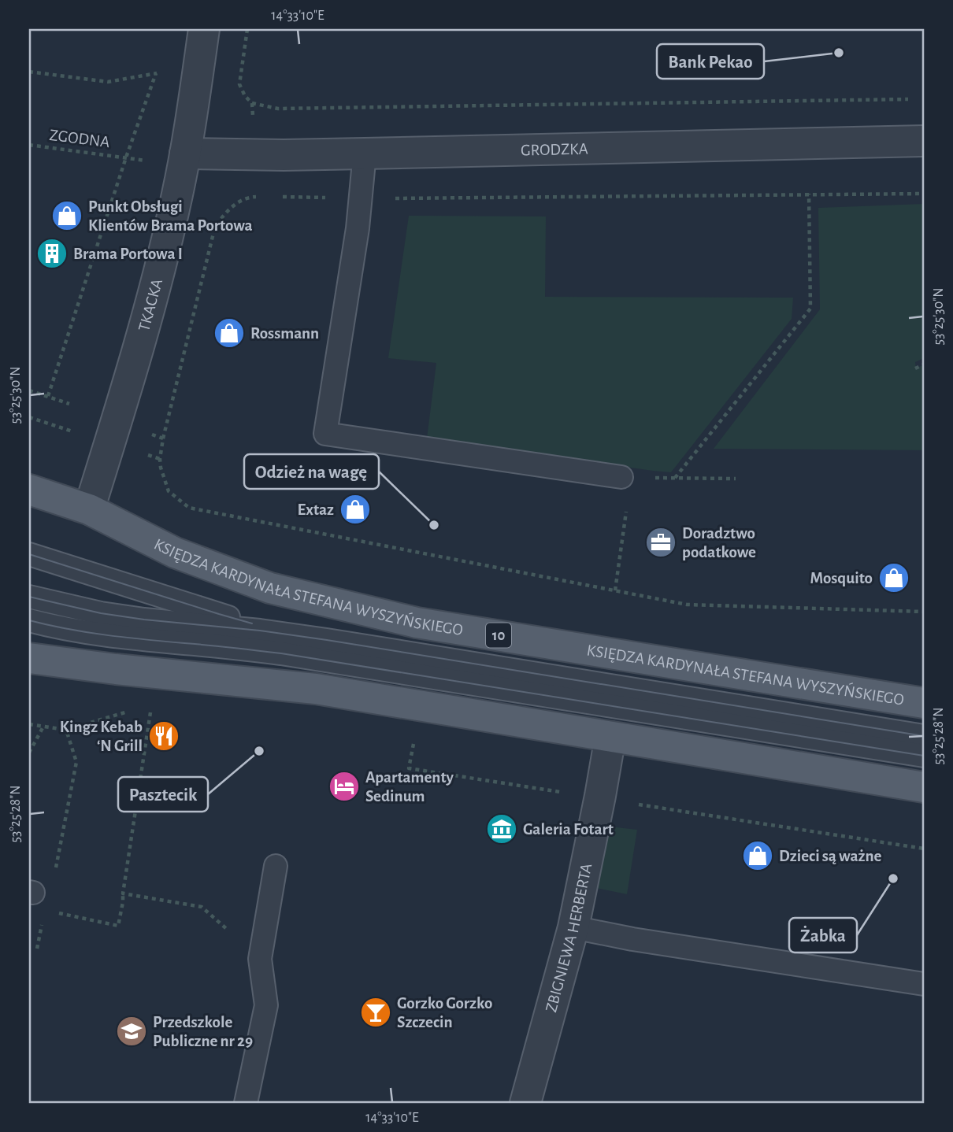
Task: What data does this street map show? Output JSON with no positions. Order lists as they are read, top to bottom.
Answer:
{
  "streets": {
    "main road": ["KSIĘDZA KARDYNAŁA STEFANA WYSZYŃSKIEGO", "10"],
    "street": ["GRODZKA", "TKACKA", "ZBIGNIEWA HERBERTA"],
    "path": ["ZGODNA"]
  },
  "crossings": [
    ["GRODZKA", "TKACKA"],
    ["TKACKA", "KSIĘDZA KARDYNAŁA STEFANA WYSZYŃSKIEGO"]
  ],
  "places": {
    "other": [
      "Bank Pekao",
      "Odzież na wagę",
      "Pasztecik",
      "Żabka"
    ],
    "shop": [
      "Punkt Obsługi Klientów Brama Portowa",
      "Rossmann",
      "Extaz",
      "Mosquito",
      "Dzieci są ważne"
    ],
    "building": ["Brama Portowa I"],
    "office": ["Doradztwo podatkowe"],
    "restaurant": ["Kingz Kebab ‘N Grill"],
    "hotel": ["Apartamenty Sedinum"],
    "museum": ["Galeria Fotart"],
    "bar": ["Gorzko Gorzko Szczecin"],
    "school or university": ["Przedszkole Publiczne nr 29"]
  },
  "coordinates": ["14°33'10\"E", "53°25'30\"N", "53°25'28\"N"]
}
